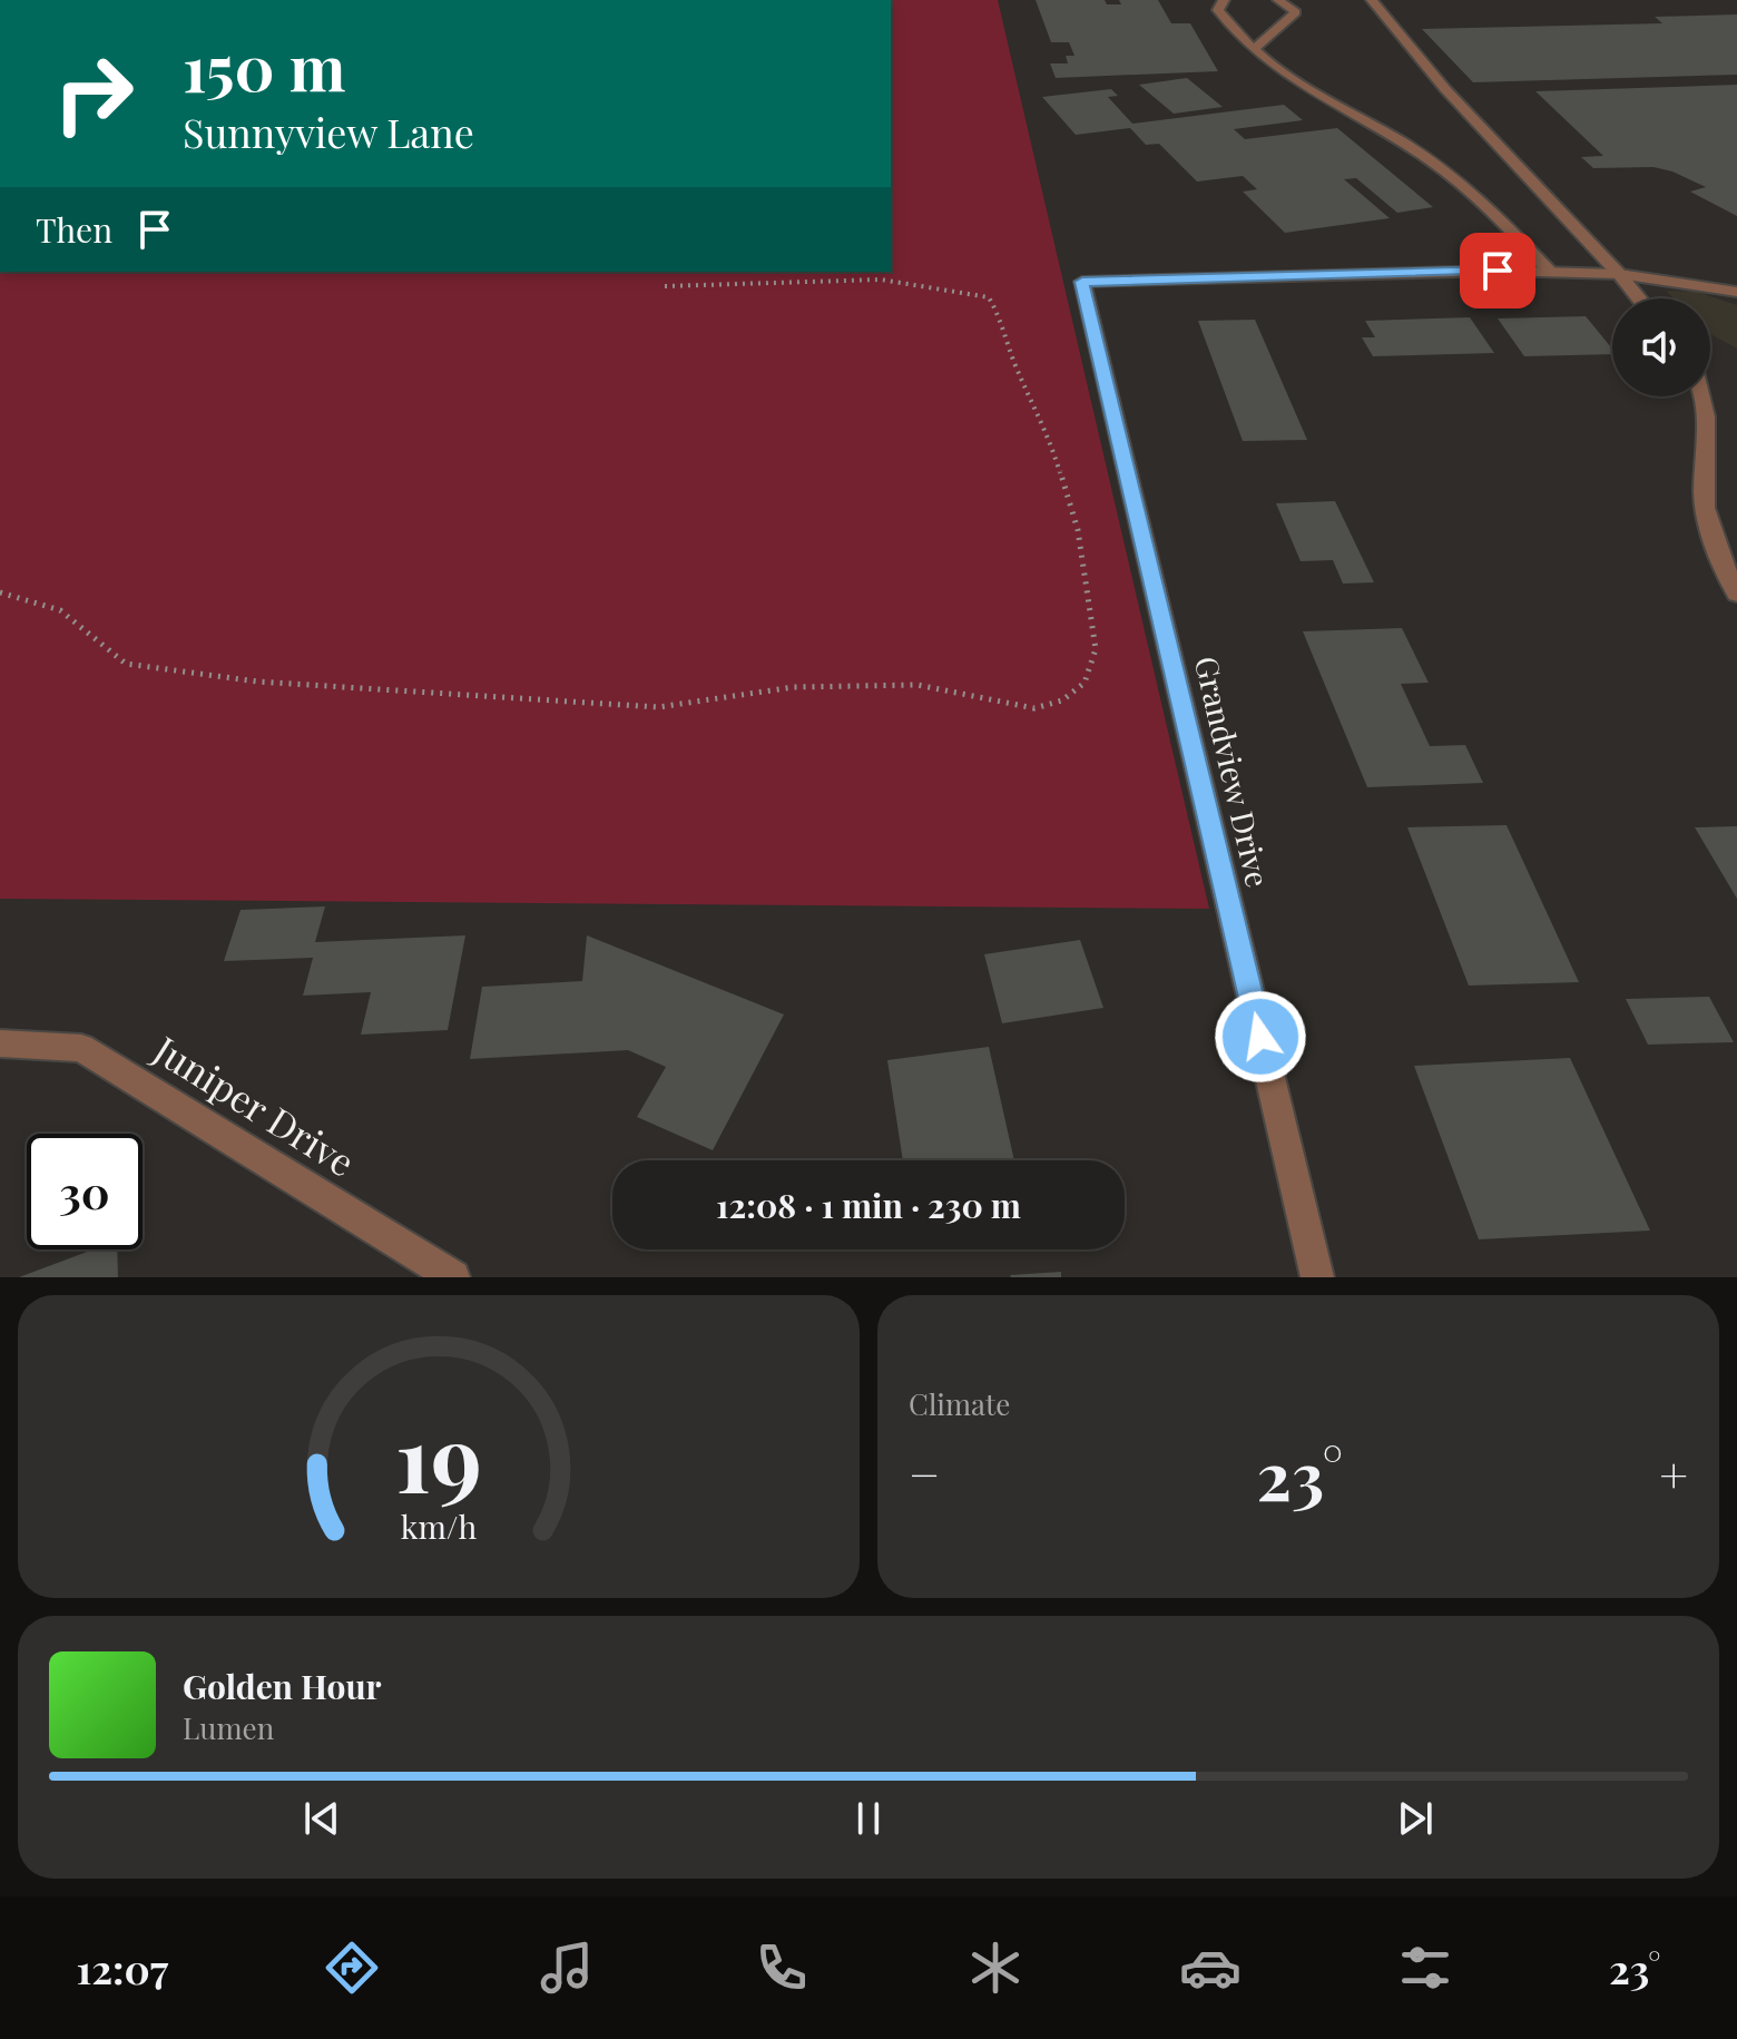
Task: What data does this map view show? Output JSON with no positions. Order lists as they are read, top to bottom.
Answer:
{
  "streets": {
    "street": ["Grandview Drive", "Juniper Drive"]
  },
  "page": {
    "turn": ["150 m", "Sunnyview Lane"],
    "then": "Then",
    "limit": "30",
    "trip": "12:08 · 1 min · 230 m",
    "tile": "Climate",
    "heat": ["−", "23°", "+"],
    "song": ["Golden Hour", "Lumen"],
    "tabs": ["12:07", "23°"],
    "gauge": ["19", "km/h"]
  }
}
